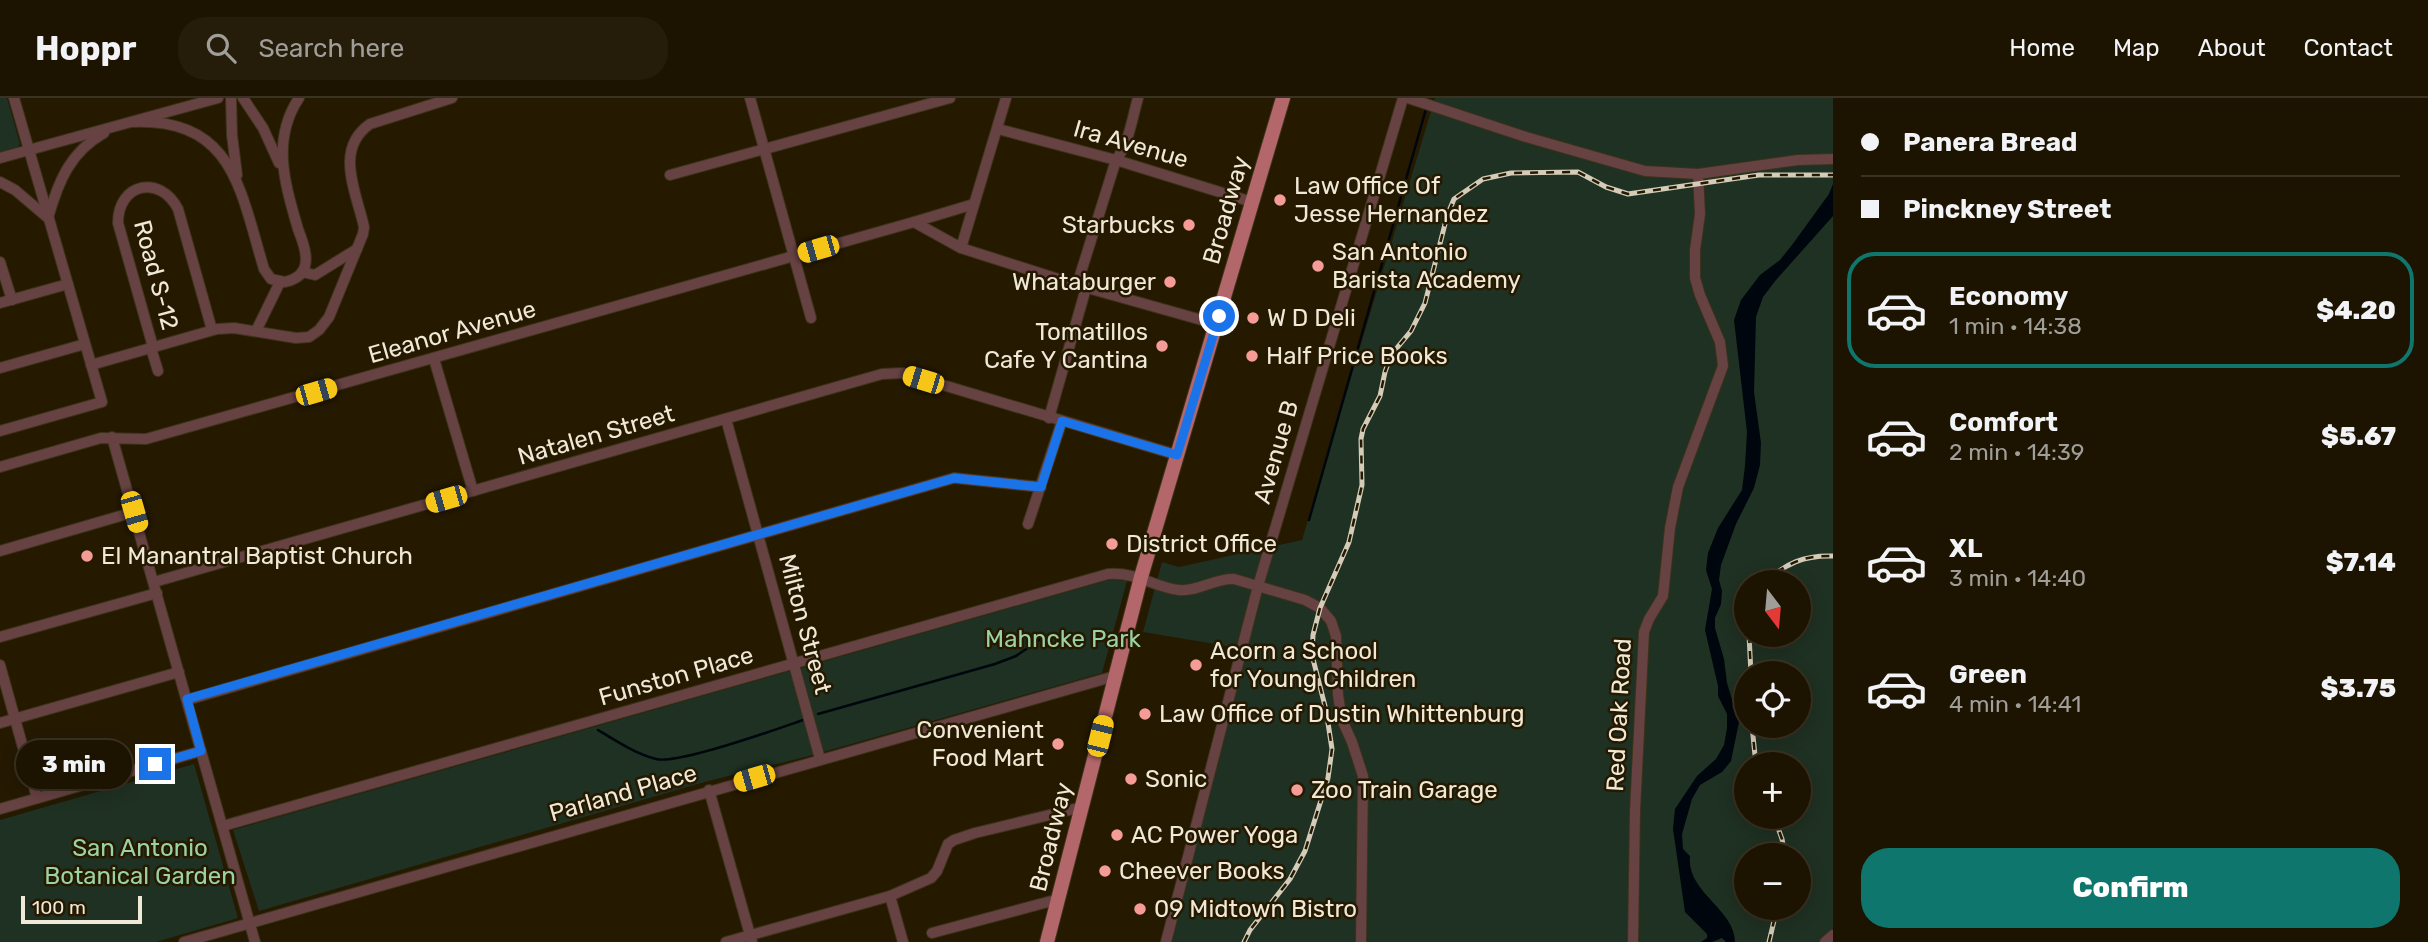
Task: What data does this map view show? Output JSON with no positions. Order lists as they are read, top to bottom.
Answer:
{
  "streets": {
    "main road": ["Broadway"],
    "street": [
      "Ira Avenue",
      "Road S-12",
      "Eleanor Avenue",
      "Natalen Street",
      "Avenue B",
      "Milton Street",
      "Funston Place",
      "Red Oak Road",
      "Parland Place"
    ]
  },
  "crossings": [
    ["Ira Avenue", "Broadway"],
    ["Broadway", "Funston Place"],
    ["Broadway", "Parland Place"],
    ["Natalen Street", "Milton Street"],
    ["Avenue B", "Funston Place"],
    ["Milton Street", "Funston Place"],
    ["Milton Street", "Parland Place"]
  ],
  "parks": ["Mahncke Park", "San Antonio Botanical Garden"],
  "places": [
    "Law Office Of Jesse Hernandez",
    "Starbucks",
    "San Antonio Barista Academy",
    "Whataburger",
    "W D Deli",
    "Tomatillos Cafe Y Cantina",
    "Half Price Books",
    "District Office",
    "El Manantral Baptist Church",
    "Acorn a School for Young Children",
    "Law Office of Dustin Whittenburg",
    "Convenient Food Mart",
    "Sonic",
    "Zoo Train Garage",
    "AC Power Yoga",
    "Cheever Books",
    "09 Midtown Bistro"
  ],
  "scale_bar": "100 m",
  "north": "bottom",
  "page": {
    "header": "Hoppr",
    "search": "Search here",
    "nav": [
      "Home",
      "Map",
      "About",
      "Contact"
    ],
    "banner": ["Panera Bread", "Pinckney Street"],
    "list": [
      {
        "name": "Economy",
        "note": "1 min · 14:38",
        "value": "$4.20"
      },
      {
        "name": "Comfort",
        "note": "2 min · 14:39",
        "value": "$5.67"
      },
      {
        "name": "XL",
        "note": "3 min · 14:40",
        "value": "$7.14"
      },
      {
        "name": "Green",
        "note": "4 min · 14:41",
        "value": "$3.75"
      }
    ],
    "map_buttons": ["+", "−"],
    "bubble": "3 min",
    "buttons": "Confirm",
    "scale": "100 m"
  }
}
